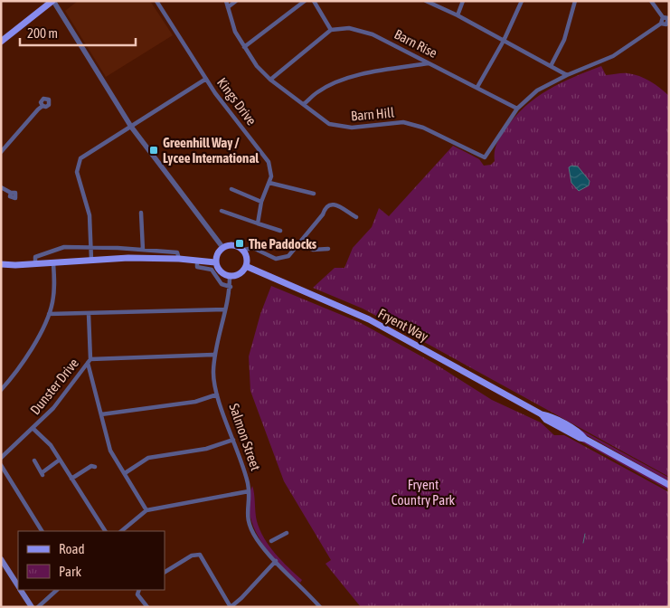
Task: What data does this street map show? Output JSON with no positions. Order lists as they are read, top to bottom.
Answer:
{
  "streets": {
    "main road": ["Fryent Way"],
    "street": [
      "Barn Rise",
      "Kings Drive",
      "Barn Hill",
      "Dunster Drive",
      "Salmon Street"
    ]
  },
  "crossings": [
    ["Barn Rise", "Barn Hill"],
    ["Fryent Way", "Salmon Street"]
  ],
  "parks": ["Fryent Country Park"],
  "places": {
    "transit": ["Greenhill Way / Lycee International", "The Paddocks"]
  },
  "legend": ["Road", "Park"],
  "scale_bar": "200 m"
}
